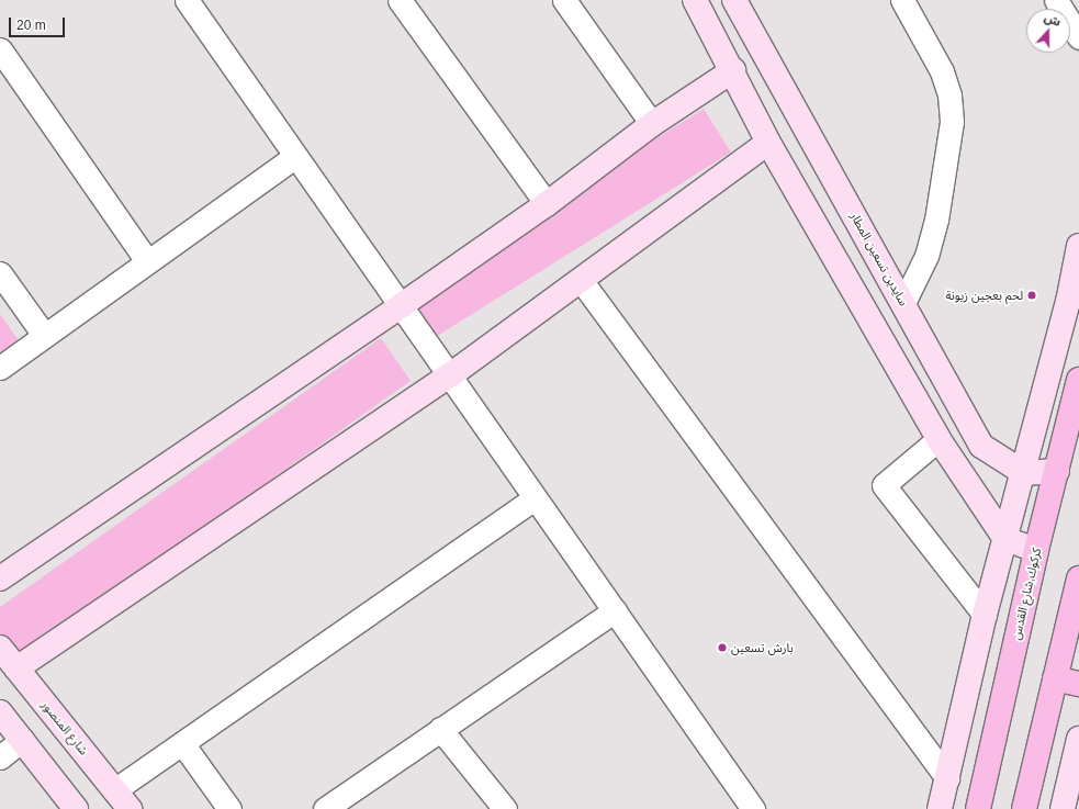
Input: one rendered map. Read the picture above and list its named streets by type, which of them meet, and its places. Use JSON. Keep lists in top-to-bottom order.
{
  "streets": {
    "main road": ["كركوك,شارع القدس"],
    "street": ["سايدين تسعين المطار", "شارع المنصور"]
  },
  "places": ["لحم بعجين زيونة", "بارش تسعين"],
  "scale_bar": "20 m",
  "north": "top"
}
